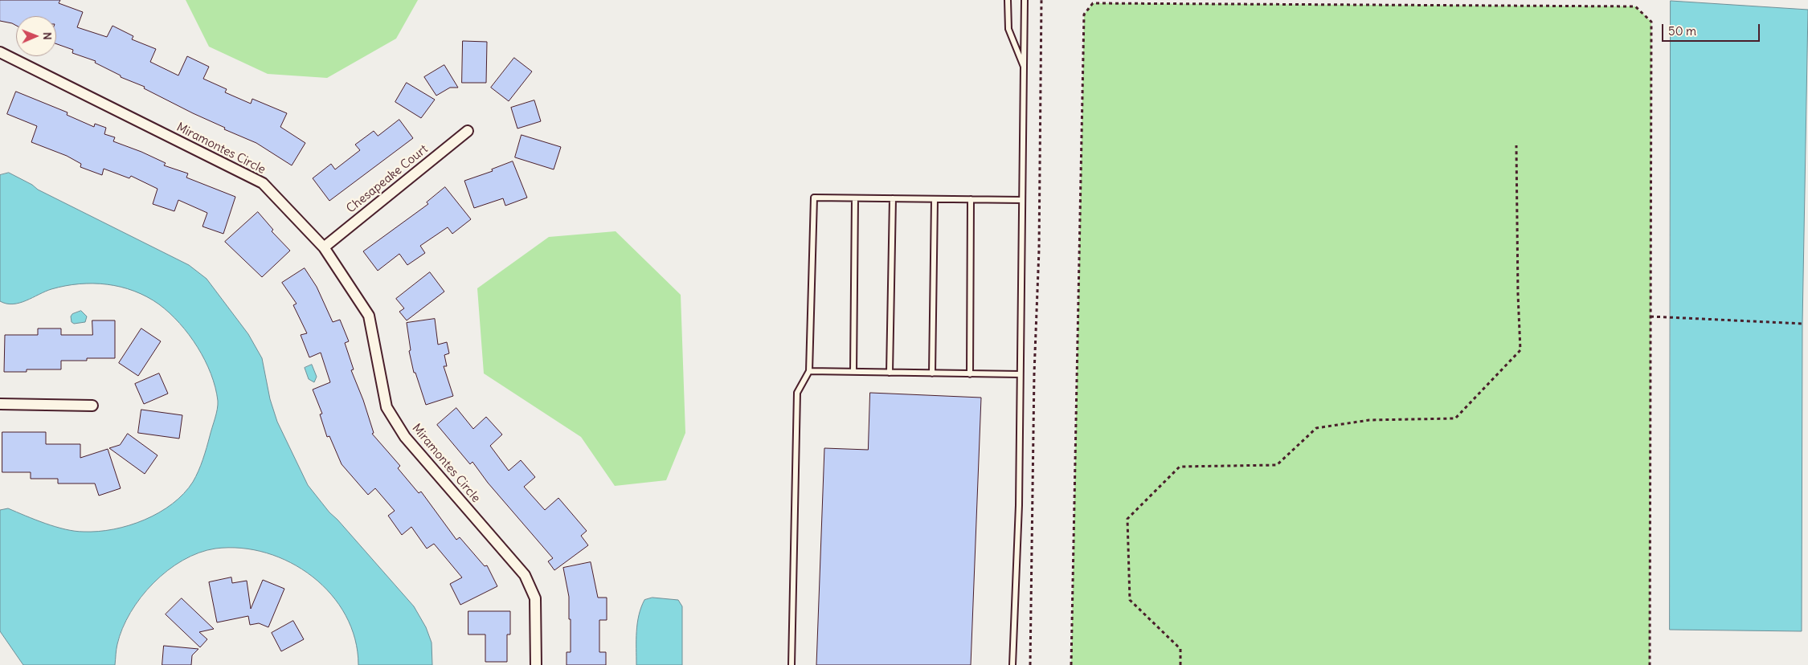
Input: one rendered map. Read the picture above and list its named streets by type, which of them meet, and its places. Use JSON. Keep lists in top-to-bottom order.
{
  "streets": {
    "street": ["Miramontes Circle", "Chesapeake Court"]
  },
  "crossings": [
    ["Miramontes Circle", "Chesapeake Court"]
  ],
  "scale_bar": "50 m",
  "north": "right"
}
